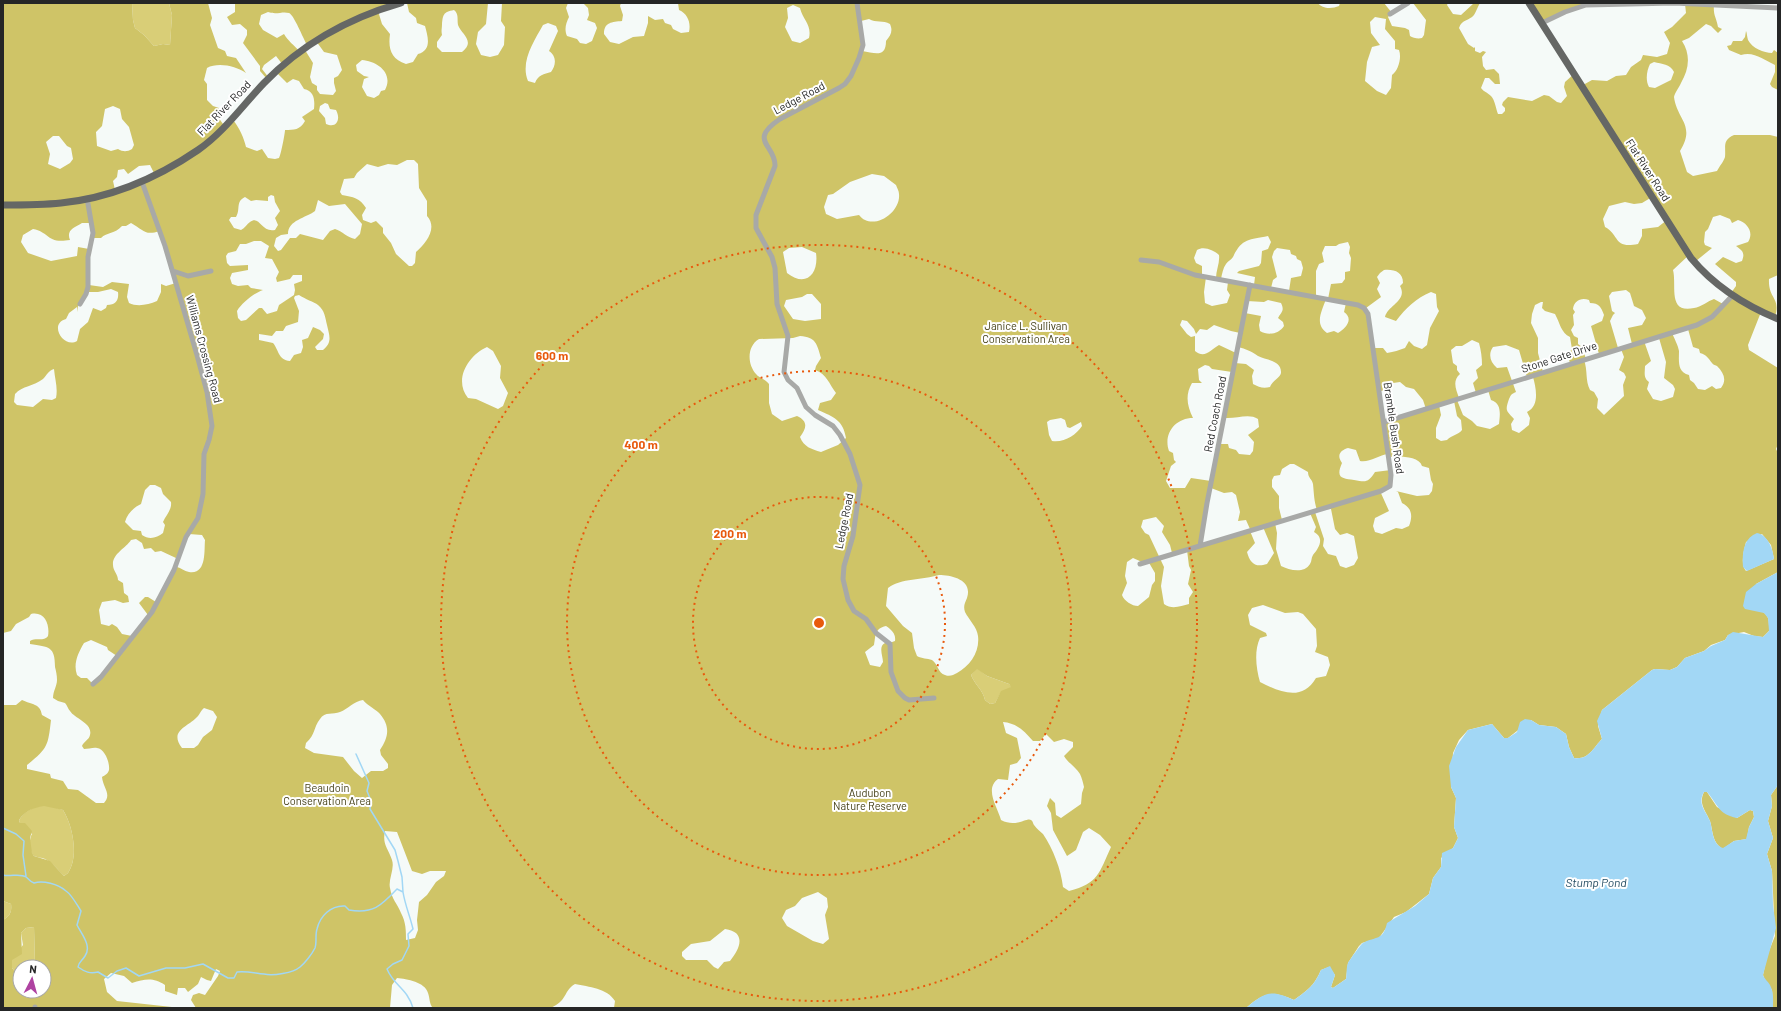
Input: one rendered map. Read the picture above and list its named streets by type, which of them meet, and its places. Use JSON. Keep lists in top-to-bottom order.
{
  "streets": {
    "main road": ["Flat River Road"],
    "street": [
      "Ledge Road",
      "Williams Crossing Road",
      "Stone Gate Drive",
      "Red Coach Road",
      "Bramble Bush Road"
    ]
  },
  "crossings": [
    ["Flat River Road", "Williams Crossing Road"],
    ["Flat River Road", "Stone Gate Drive"],
    ["Stone Gate Drive", "Bramble Bush Road"],
    ["Red Coach Road", "Bramble Bush Road"]
  ],
  "water": ["Stump Pond"],
  "parks": ["Janice L. Sullivan Conservation Area", "Beaudoin Conservation Area", "Audubon Nature Reserve"],
  "north": "top",
  "rings": ["600 m", "400 m", "200 m"]
}
